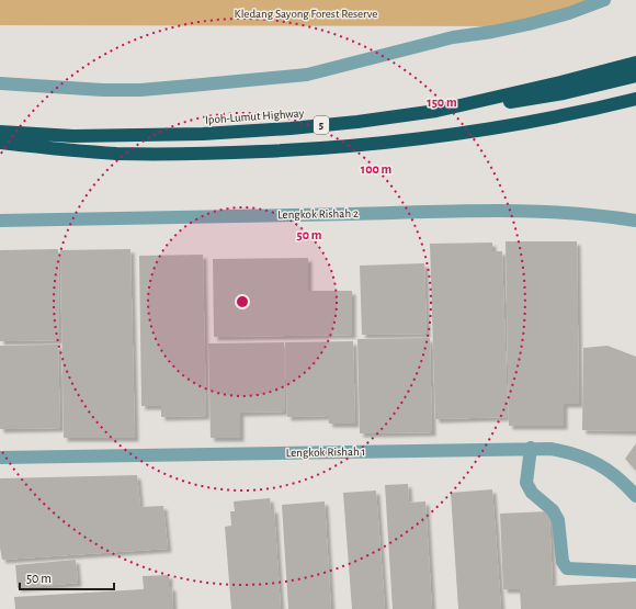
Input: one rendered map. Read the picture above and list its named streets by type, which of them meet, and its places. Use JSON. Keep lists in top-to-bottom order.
{
  "streets": {
    "highway": ["Ipoh-Lumut Highway", "5"],
    "street": ["Lengkok Rishah 2", "Lengkok Rishah 1"]
  },
  "parks": ["Kledang Sayong Forest Reserve"],
  "scale_bar": "50 m",
  "rings": ["150 m", "100 m", "50 m"]
}
